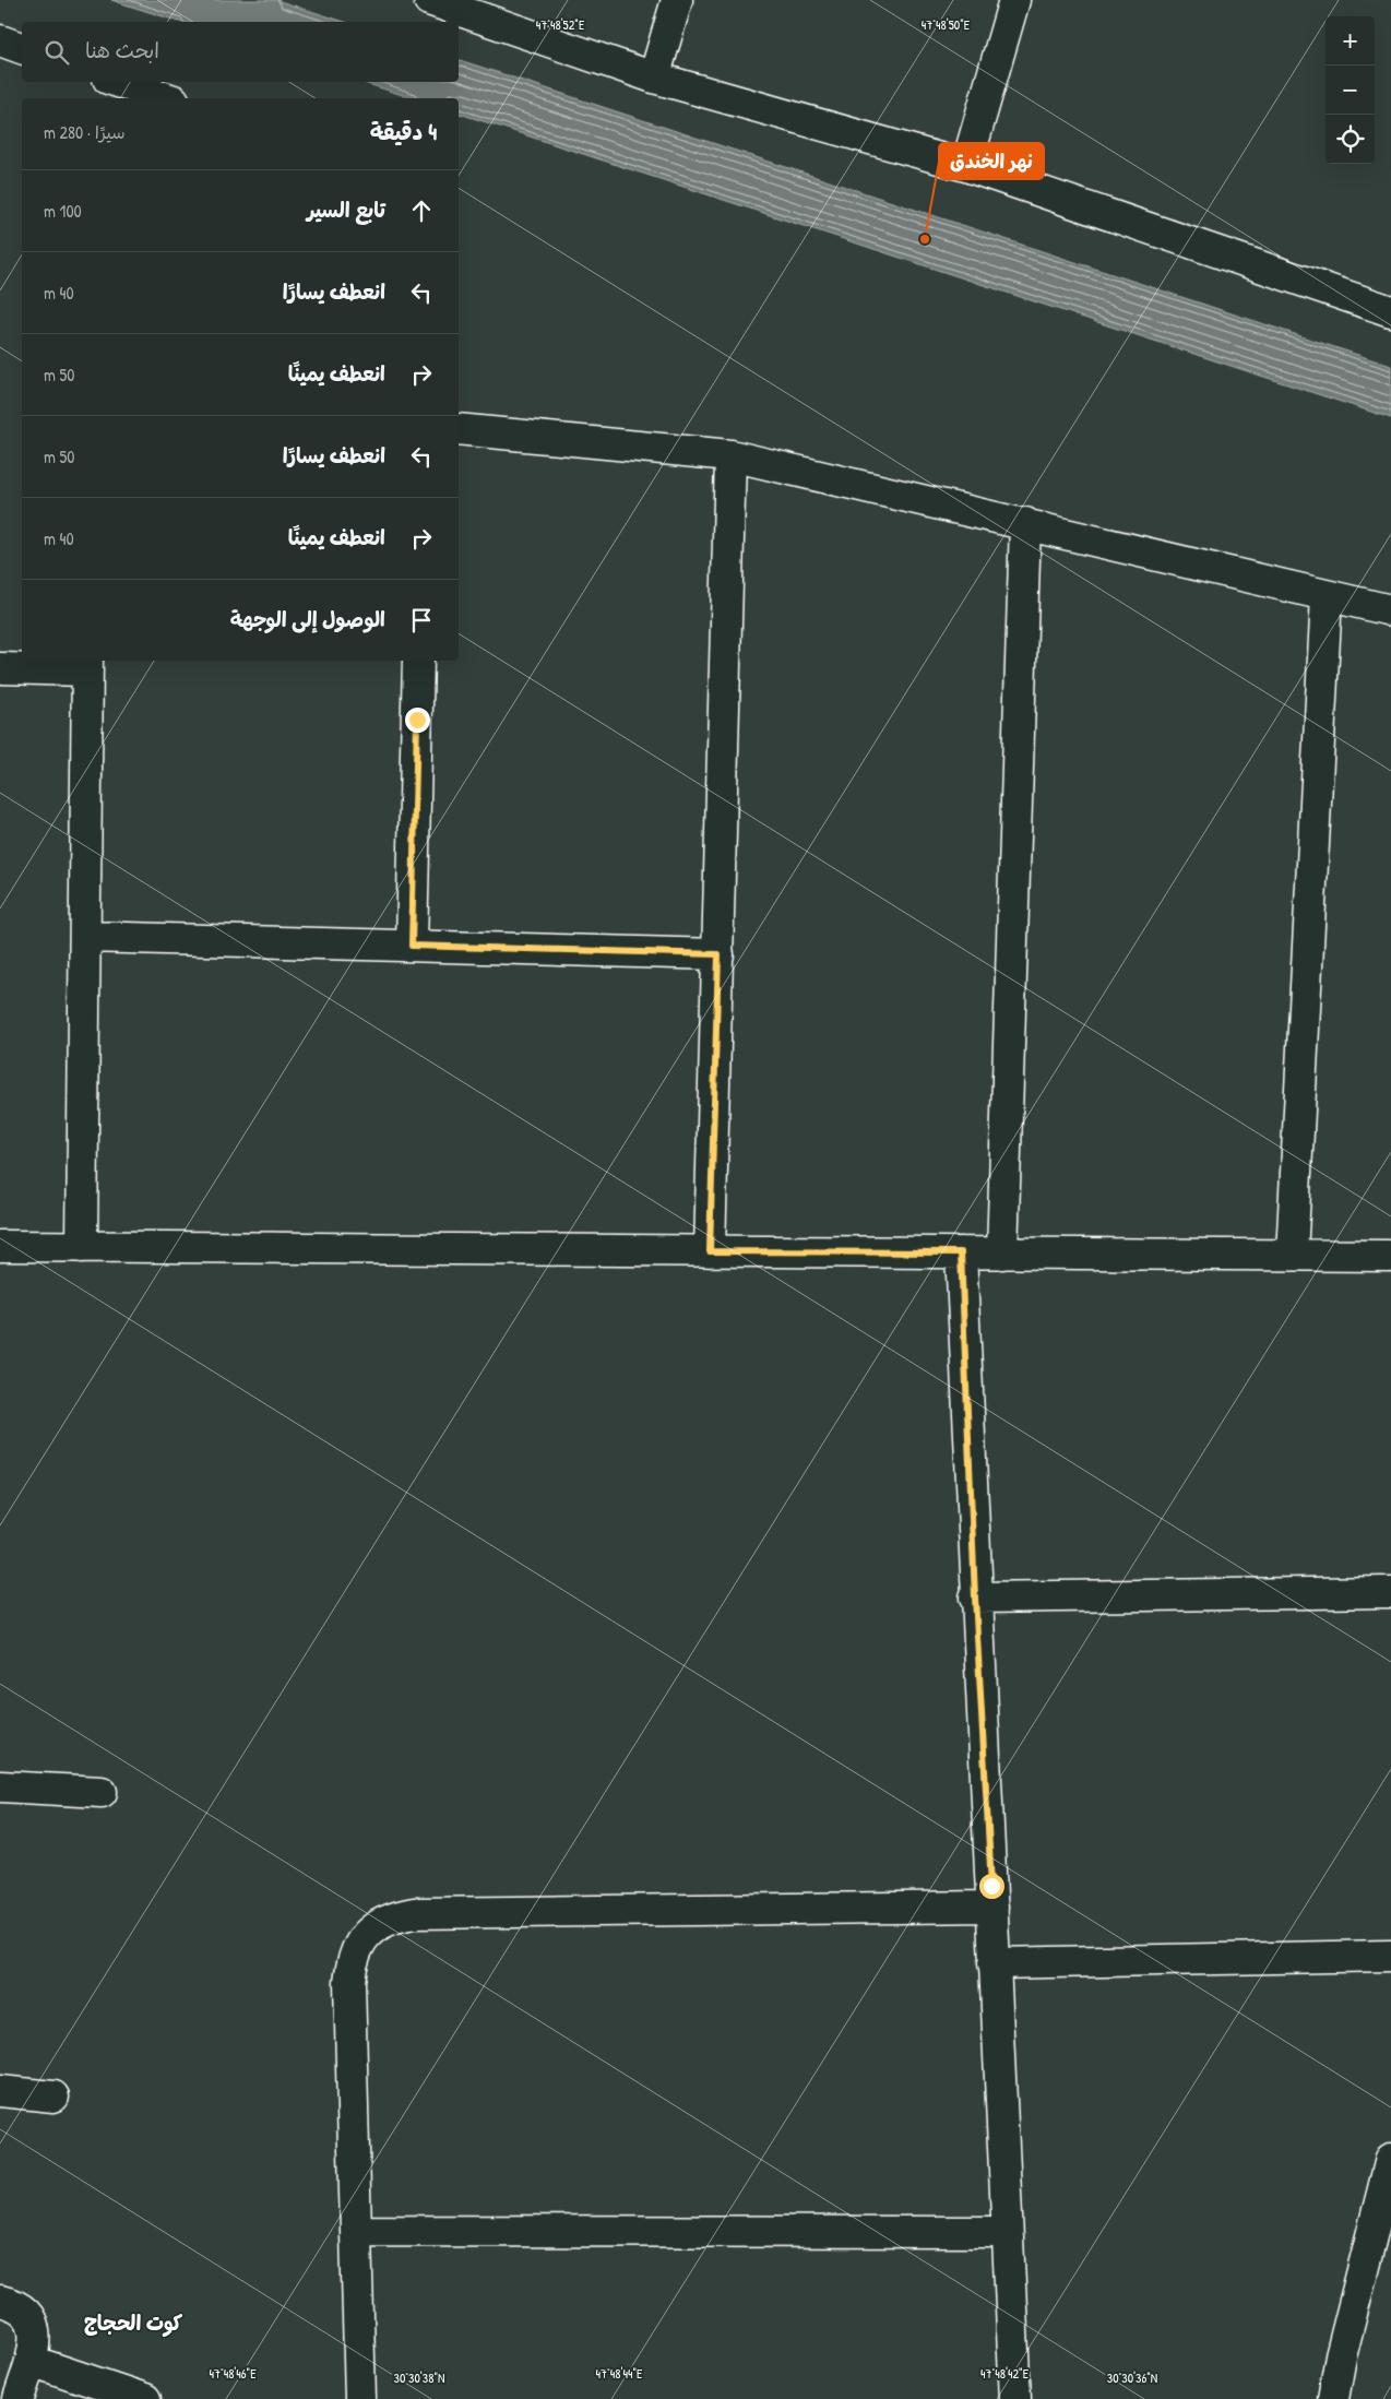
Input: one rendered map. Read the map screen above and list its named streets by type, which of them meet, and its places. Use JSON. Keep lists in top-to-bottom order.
{
  "districts": ["كوت الحجاج"],
  "places": ["نهر الخندق"],
  "page": {
    "map_buttons": ["+", "−"],
    "search": "ابحث هنا",
    "heading": ["4 دقيقة", "سيرًا · 280 m"],
    "list": [
      ["تابع السير", "100 m"],
      ["انعطف يسارًا", "40 m"],
      ["انعطف يمينًا", "50 m"],
      ["انعطف يسارًا", "50 m"],
      ["انعطف يمينًا", "40 m"],
      "الوصول إلى الوجهة"
    ]
  },
  "coordinates": [
    "47°48'52\"E",
    "47°48'50\"E",
    "47°48'46\"E",
    "47°48'44\"E",
    "47°48'42\"E",
    "30°30'38\"N",
    "30°30'36\"N"
  ]
}
